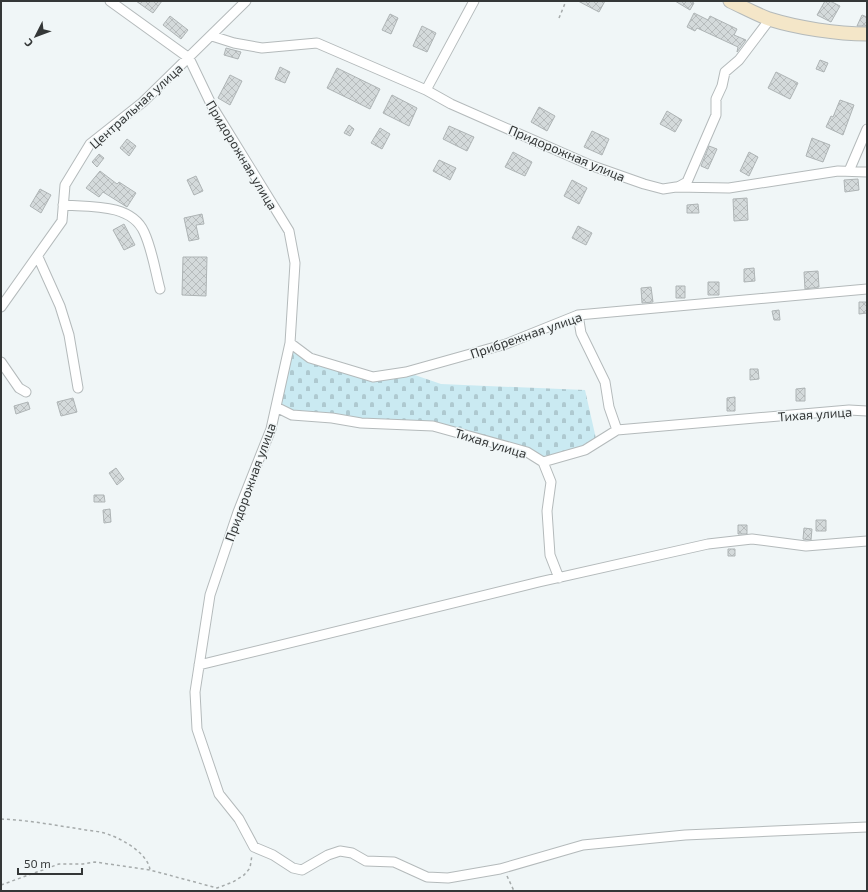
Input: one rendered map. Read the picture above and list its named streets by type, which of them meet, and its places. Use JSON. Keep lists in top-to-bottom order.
{
  "streets": {
    "street": [
      "Центральная улица",
      "Придорожная улица",
      "Прибрежная улица",
      "Тихая улица"
    ]
  },
  "crossings": [
    ["Центральная улица", "Придорожная улица"],
    ["Придорожная улица", "Прибрежная улица"],
    ["Придорожная улица", "Тихая улица"]
  ],
  "scale_bar": "50 m",
  "north": "bottom left"
}
